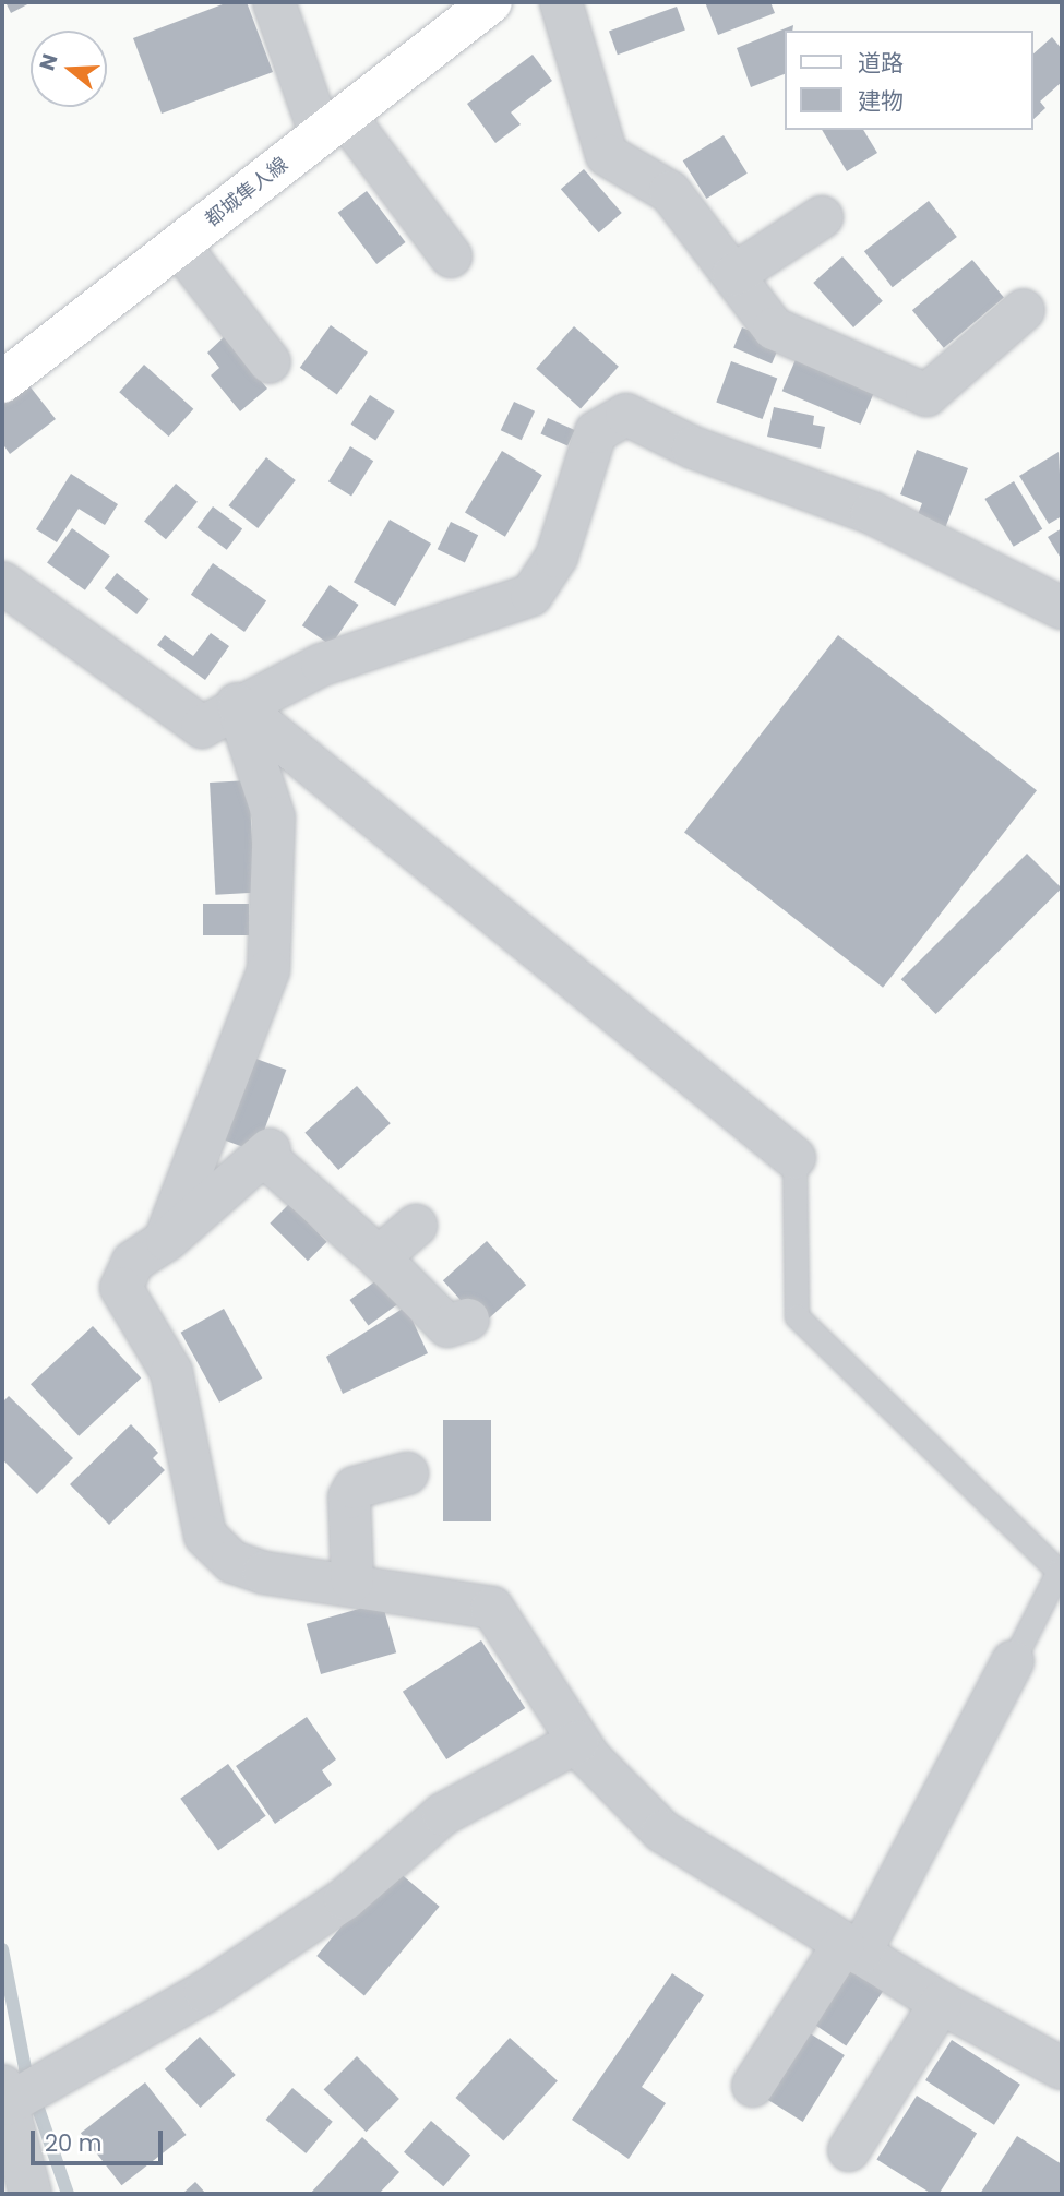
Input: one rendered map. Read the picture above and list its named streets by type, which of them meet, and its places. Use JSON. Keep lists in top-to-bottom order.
{
  "streets": {
    "main road": ["都城隼人線"]
  },
  "legend": ["道路", "建物"],
  "scale_bar": "20 m",
  "north": "left"
}
